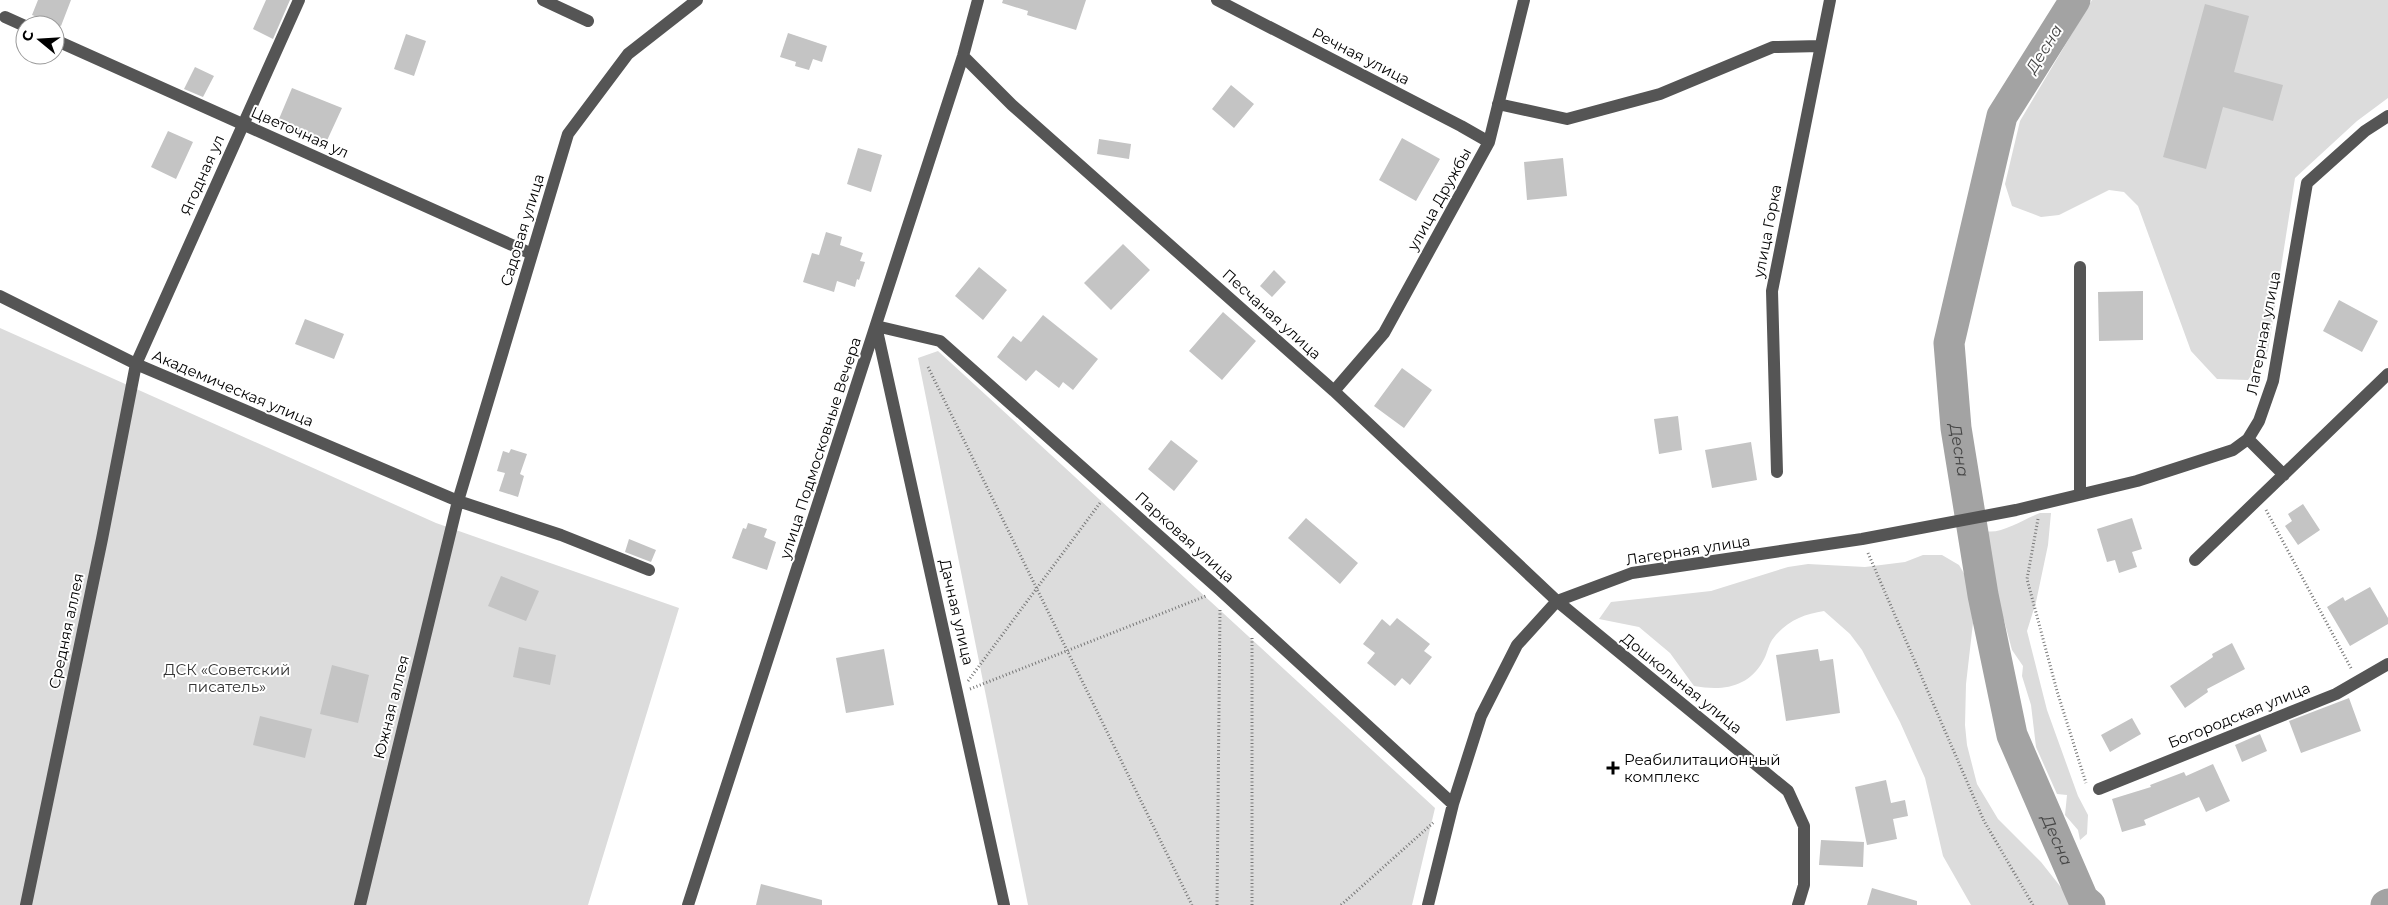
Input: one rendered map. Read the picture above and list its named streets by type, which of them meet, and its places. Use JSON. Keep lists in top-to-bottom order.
{
  "streets": {
    "street": [
      "Речная улица",
      "Цветочная ул",
      "Ягодная ул",
      "улица Дружбы",
      "Садовая улица",
      "улица Горка",
      "Песчаная улица",
      "Лагерная улица",
      "Академическая улица",
      "улица Подмосковные Вечера",
      "Парковая улица",
      "Дачная улица",
      "Средняя аллея",
      "Дошкольная улица",
      "Южная аллея",
      "Богородская улица"
    ]
  },
  "crossings": [
    ["Речная улица", "улица Дружбы"],
    ["Цветочная ул", "Ягодная ул"],
    ["Цветочная ул", "Садовая улица"],
    ["Ягодная ул", "Академическая улица"],
    ["Ягодная ул", "Средняя аллея"],
    ["улица Дружбы", "Песчаная улица"],
    ["Садовая улица", "Академическая улица"],
    ["Садовая улица", "Южная аллея"],
    ["Песчаная улица", "Лагерная улица"],
    ["Песчаная улица", "улица Подмосковные Вечера"],
    ["Песчаная улица", "Дошкольная улица"],
    ["Лагерная улица", "Парковая улица"],
    ["Лагерная улица", "Дошкольная улица"],
    ["Академическая улица", "Средняя аллея"],
    ["улица Подмосковные Вечера", "Парковая улица"],
    ["улица Подмосковные Вечера", "Дачная улица"],
    ["Парковая улица", "Дачная улица"]
  ],
  "water": ["Десна"],
  "parks": ["ДСК «Советский писатель»"],
  "places": {
    "health": ["Реабилитационный комплекс"]
  },
  "north": "left"
}
